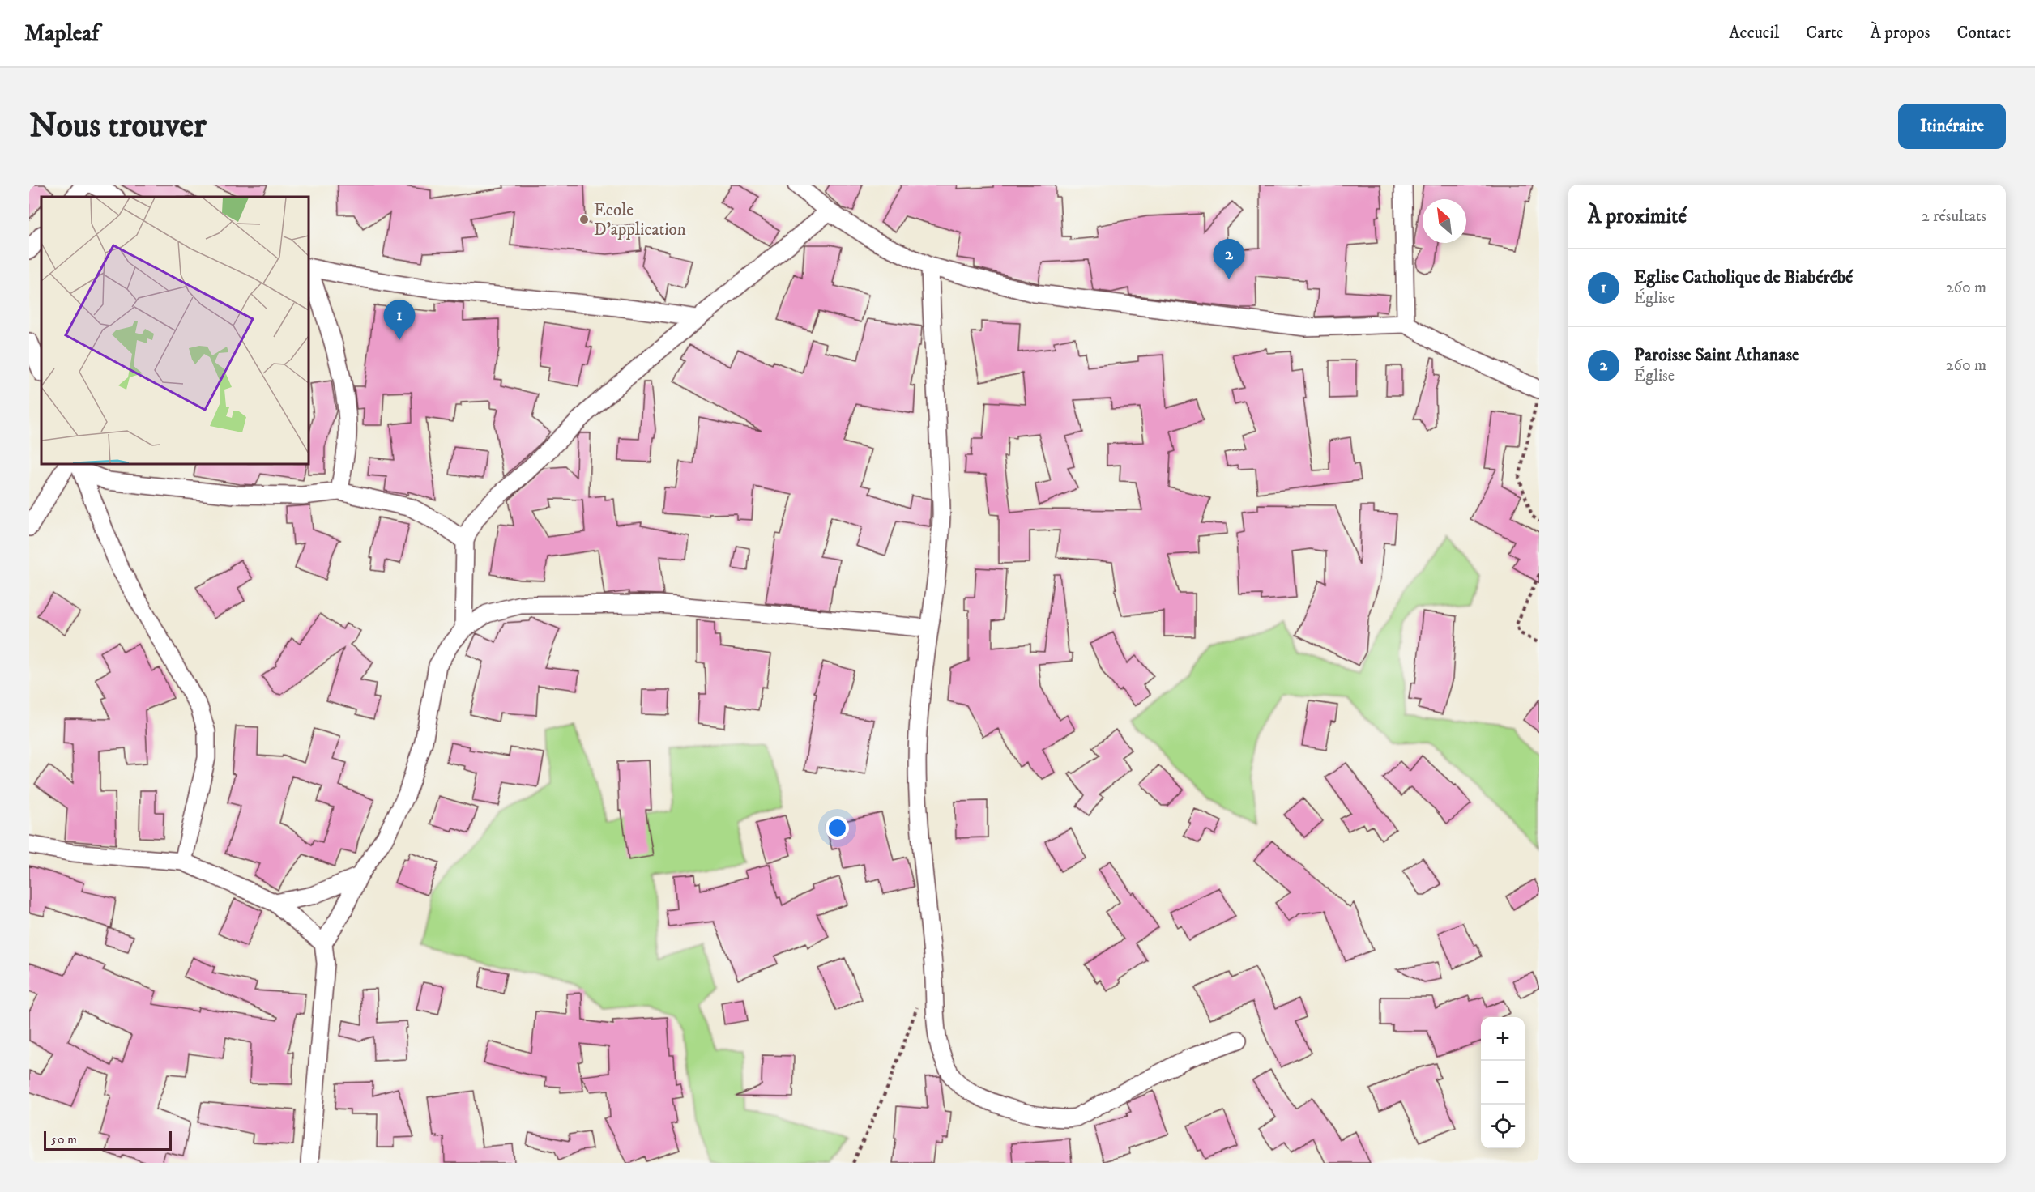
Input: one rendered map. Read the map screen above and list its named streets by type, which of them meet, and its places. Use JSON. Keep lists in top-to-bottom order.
{
  "places": ["Ecole D'application"],
  "scale_bar": "50 m",
  "north": "top left",
  "page": {
    "header": "Mapleaf",
    "nav": [
      "Accueil",
      "Carte",
      "À propos",
      "Contact"
    ],
    "buttons": "Itinéraire",
    "title": "Nous trouver",
    "heading": ["À proximité", "2 résultats"],
    "pins": ["2", "1"],
    "list": [
      {
        "mark": "1",
        "name": "Eglise Catholique de Biabérébé",
        "note": "Église",
        "value": "260 m"
      },
      {
        "mark": "2",
        "name": "Paroisse Saint Athanase",
        "note": "Église",
        "value": "260 m"
      }
    ],
    "map_buttons": ["+", "−"],
    "scale": "50 m"
  }
}
